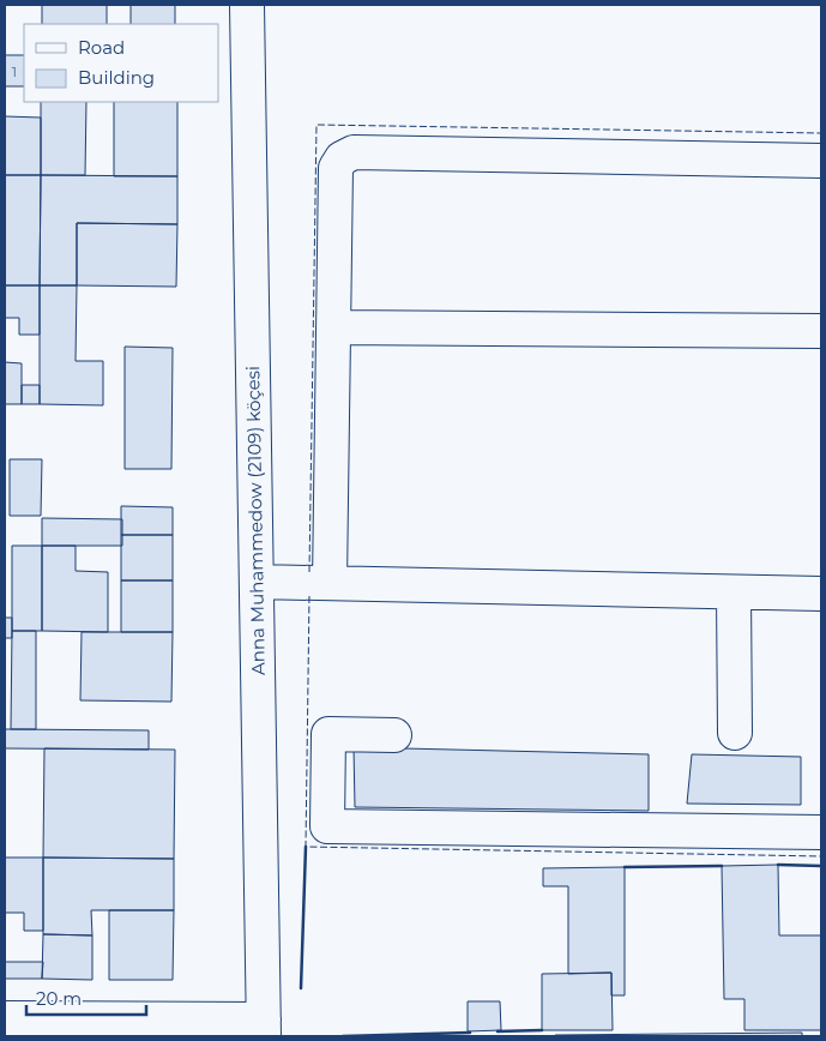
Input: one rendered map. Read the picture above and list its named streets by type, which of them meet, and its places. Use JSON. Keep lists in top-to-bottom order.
{
  "streets": {
    "street": ["Anna Muhammedow (2109) köçesi"]
  },
  "house_numbers": ["1"],
  "legend": ["Road", "Building"],
  "scale_bar": "20 m"
}
